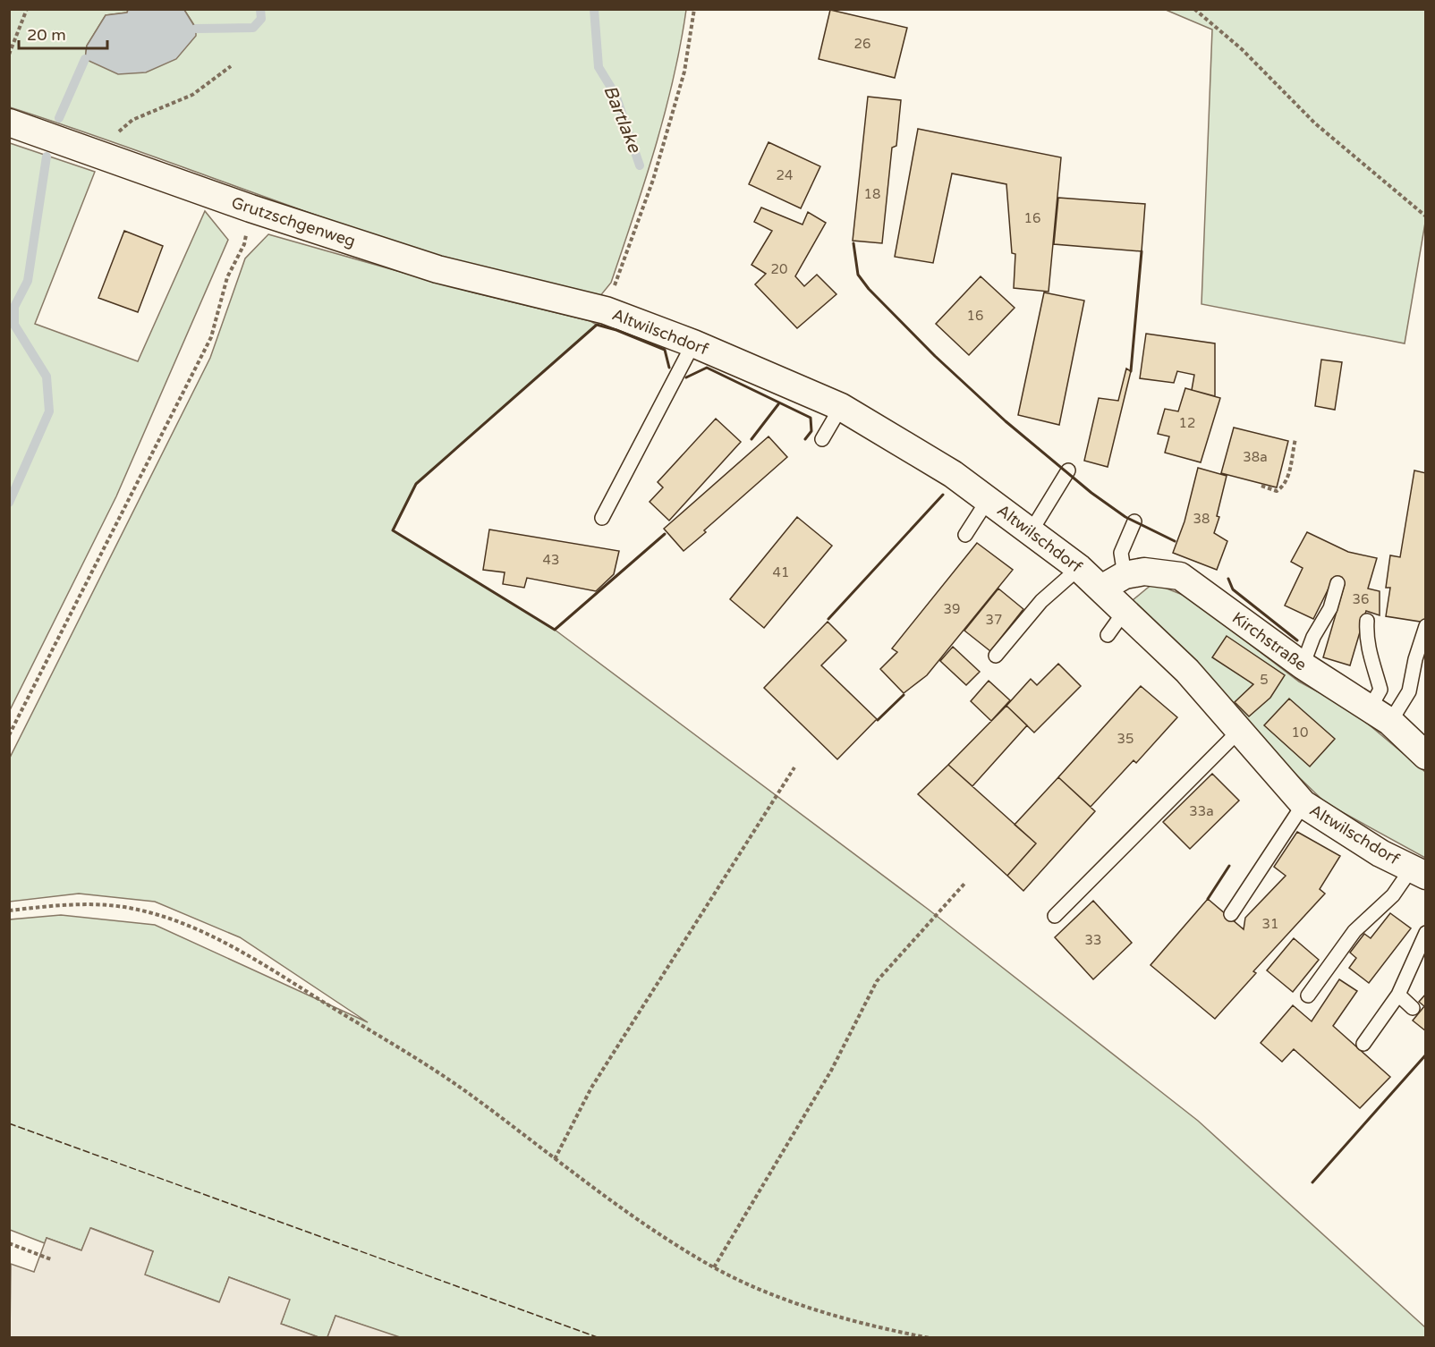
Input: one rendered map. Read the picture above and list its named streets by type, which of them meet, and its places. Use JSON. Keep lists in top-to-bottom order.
{
  "streets": {
    "street": ["Grutzschgenweg", "Altwilschdorf", "Kirchstraße"]
  },
  "crossings": [
    ["Grutzschgenweg", "Altwilschdorf"],
    ["Altwilschdorf", "Kirchstraße"]
  ],
  "water": ["Bartlake"],
  "house_numbers": [
    "26",
    "24",
    "18",
    "16",
    "20",
    "16",
    "12",
    "38a",
    "38",
    "43",
    "41",
    "36",
    "39",
    "37",
    "5",
    "10",
    "35",
    "33a",
    "31",
    "33"
  ],
  "scale_bar": "20 m"
}
